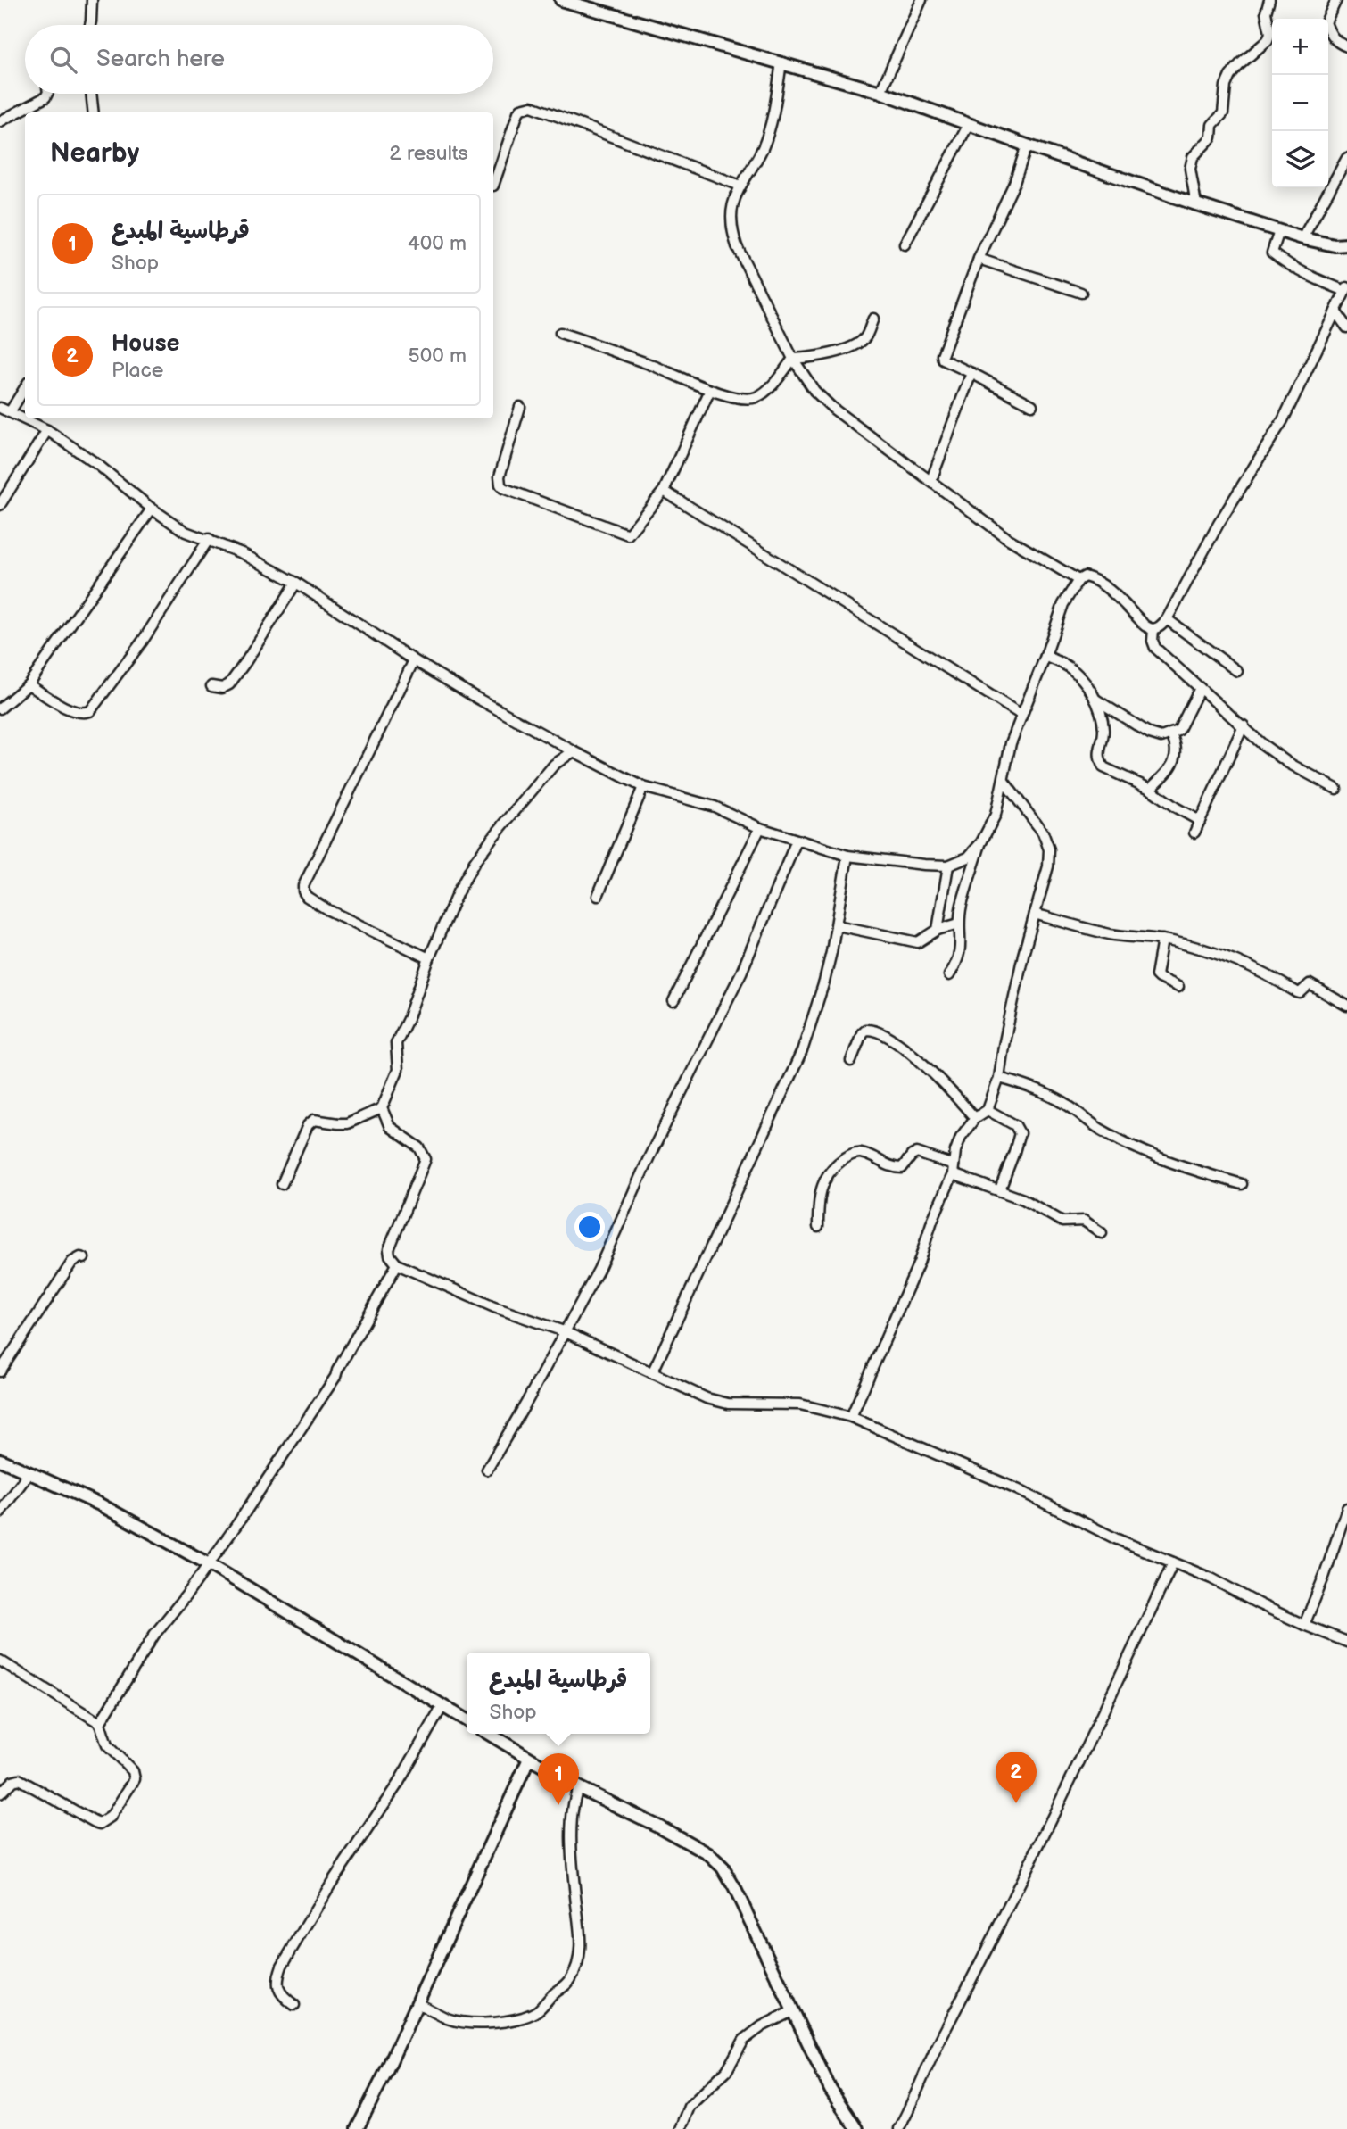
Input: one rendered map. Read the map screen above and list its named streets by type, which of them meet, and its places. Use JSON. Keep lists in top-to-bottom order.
{
  "page": {
    "map_buttons": ["+", "−"],
    "search": "Search here",
    "heading": ["Nearby", "2 results"],
    "list": [
      {
        "mark": "1",
        "name": "قرطاسية المبدع",
        "note": "Shop",
        "value": "400 m"
      },
      {
        "mark": "2",
        "name": "House",
        "note": "Place",
        "value": "500 m"
      }
    ],
    "popup": ["قرطاسية المبدع", "Shop"],
    "pins": ["2", "1"]
  }
}
